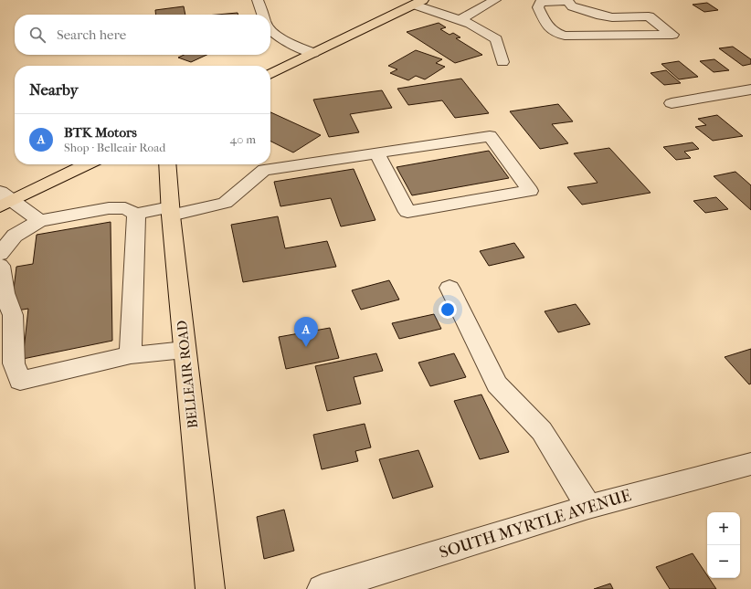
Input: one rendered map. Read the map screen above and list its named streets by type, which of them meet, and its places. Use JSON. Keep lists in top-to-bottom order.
{
  "streets": {
    "main road": ["BELLEAIR ROAD"],
    "street": ["SOUTH MYRTLE AVENUE"]
  },
  "page": {
    "search": "Search here",
    "heading": "Nearby",
    "list": [
      {
        "mark": "A",
        "name": "BTK Motors",
        "note": "Shop · Belleair Road",
        "value": "40 m"
      }
    ],
    "pins": "A",
    "map_buttons": ["+", "−"]
  }
}
